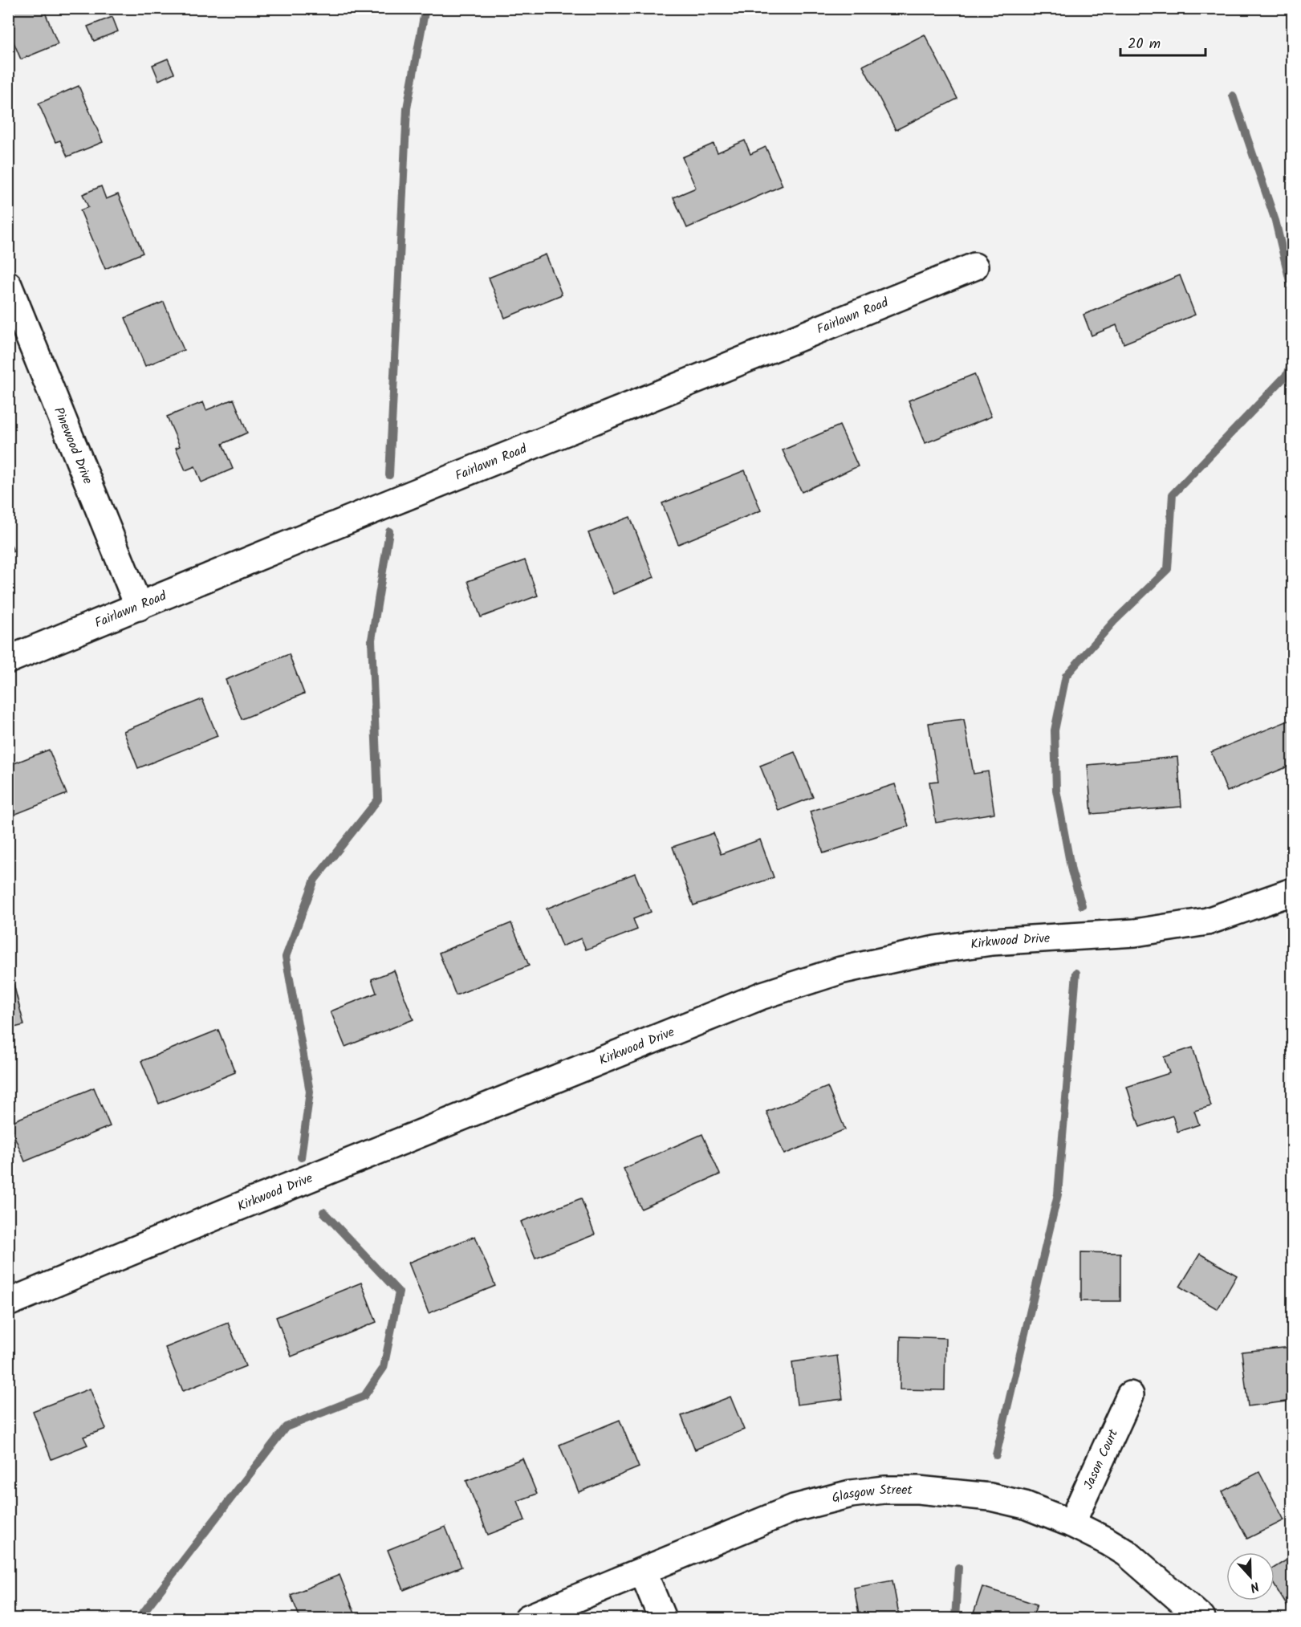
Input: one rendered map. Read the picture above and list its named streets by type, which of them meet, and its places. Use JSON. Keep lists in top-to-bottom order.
{
  "streets": {
    "street": [
      "Fairlawn Road",
      "Pinewood Drive",
      "Kirkwood Drive",
      "Jason Court",
      "Glasgow Street"
    ]
  },
  "crossings": [
    ["Fairlawn Road", "Pinewood Drive"],
    ["Jason Court", "Glasgow Street"]
  ],
  "scale_bar": "20 m",
  "north": "bottom"
}
